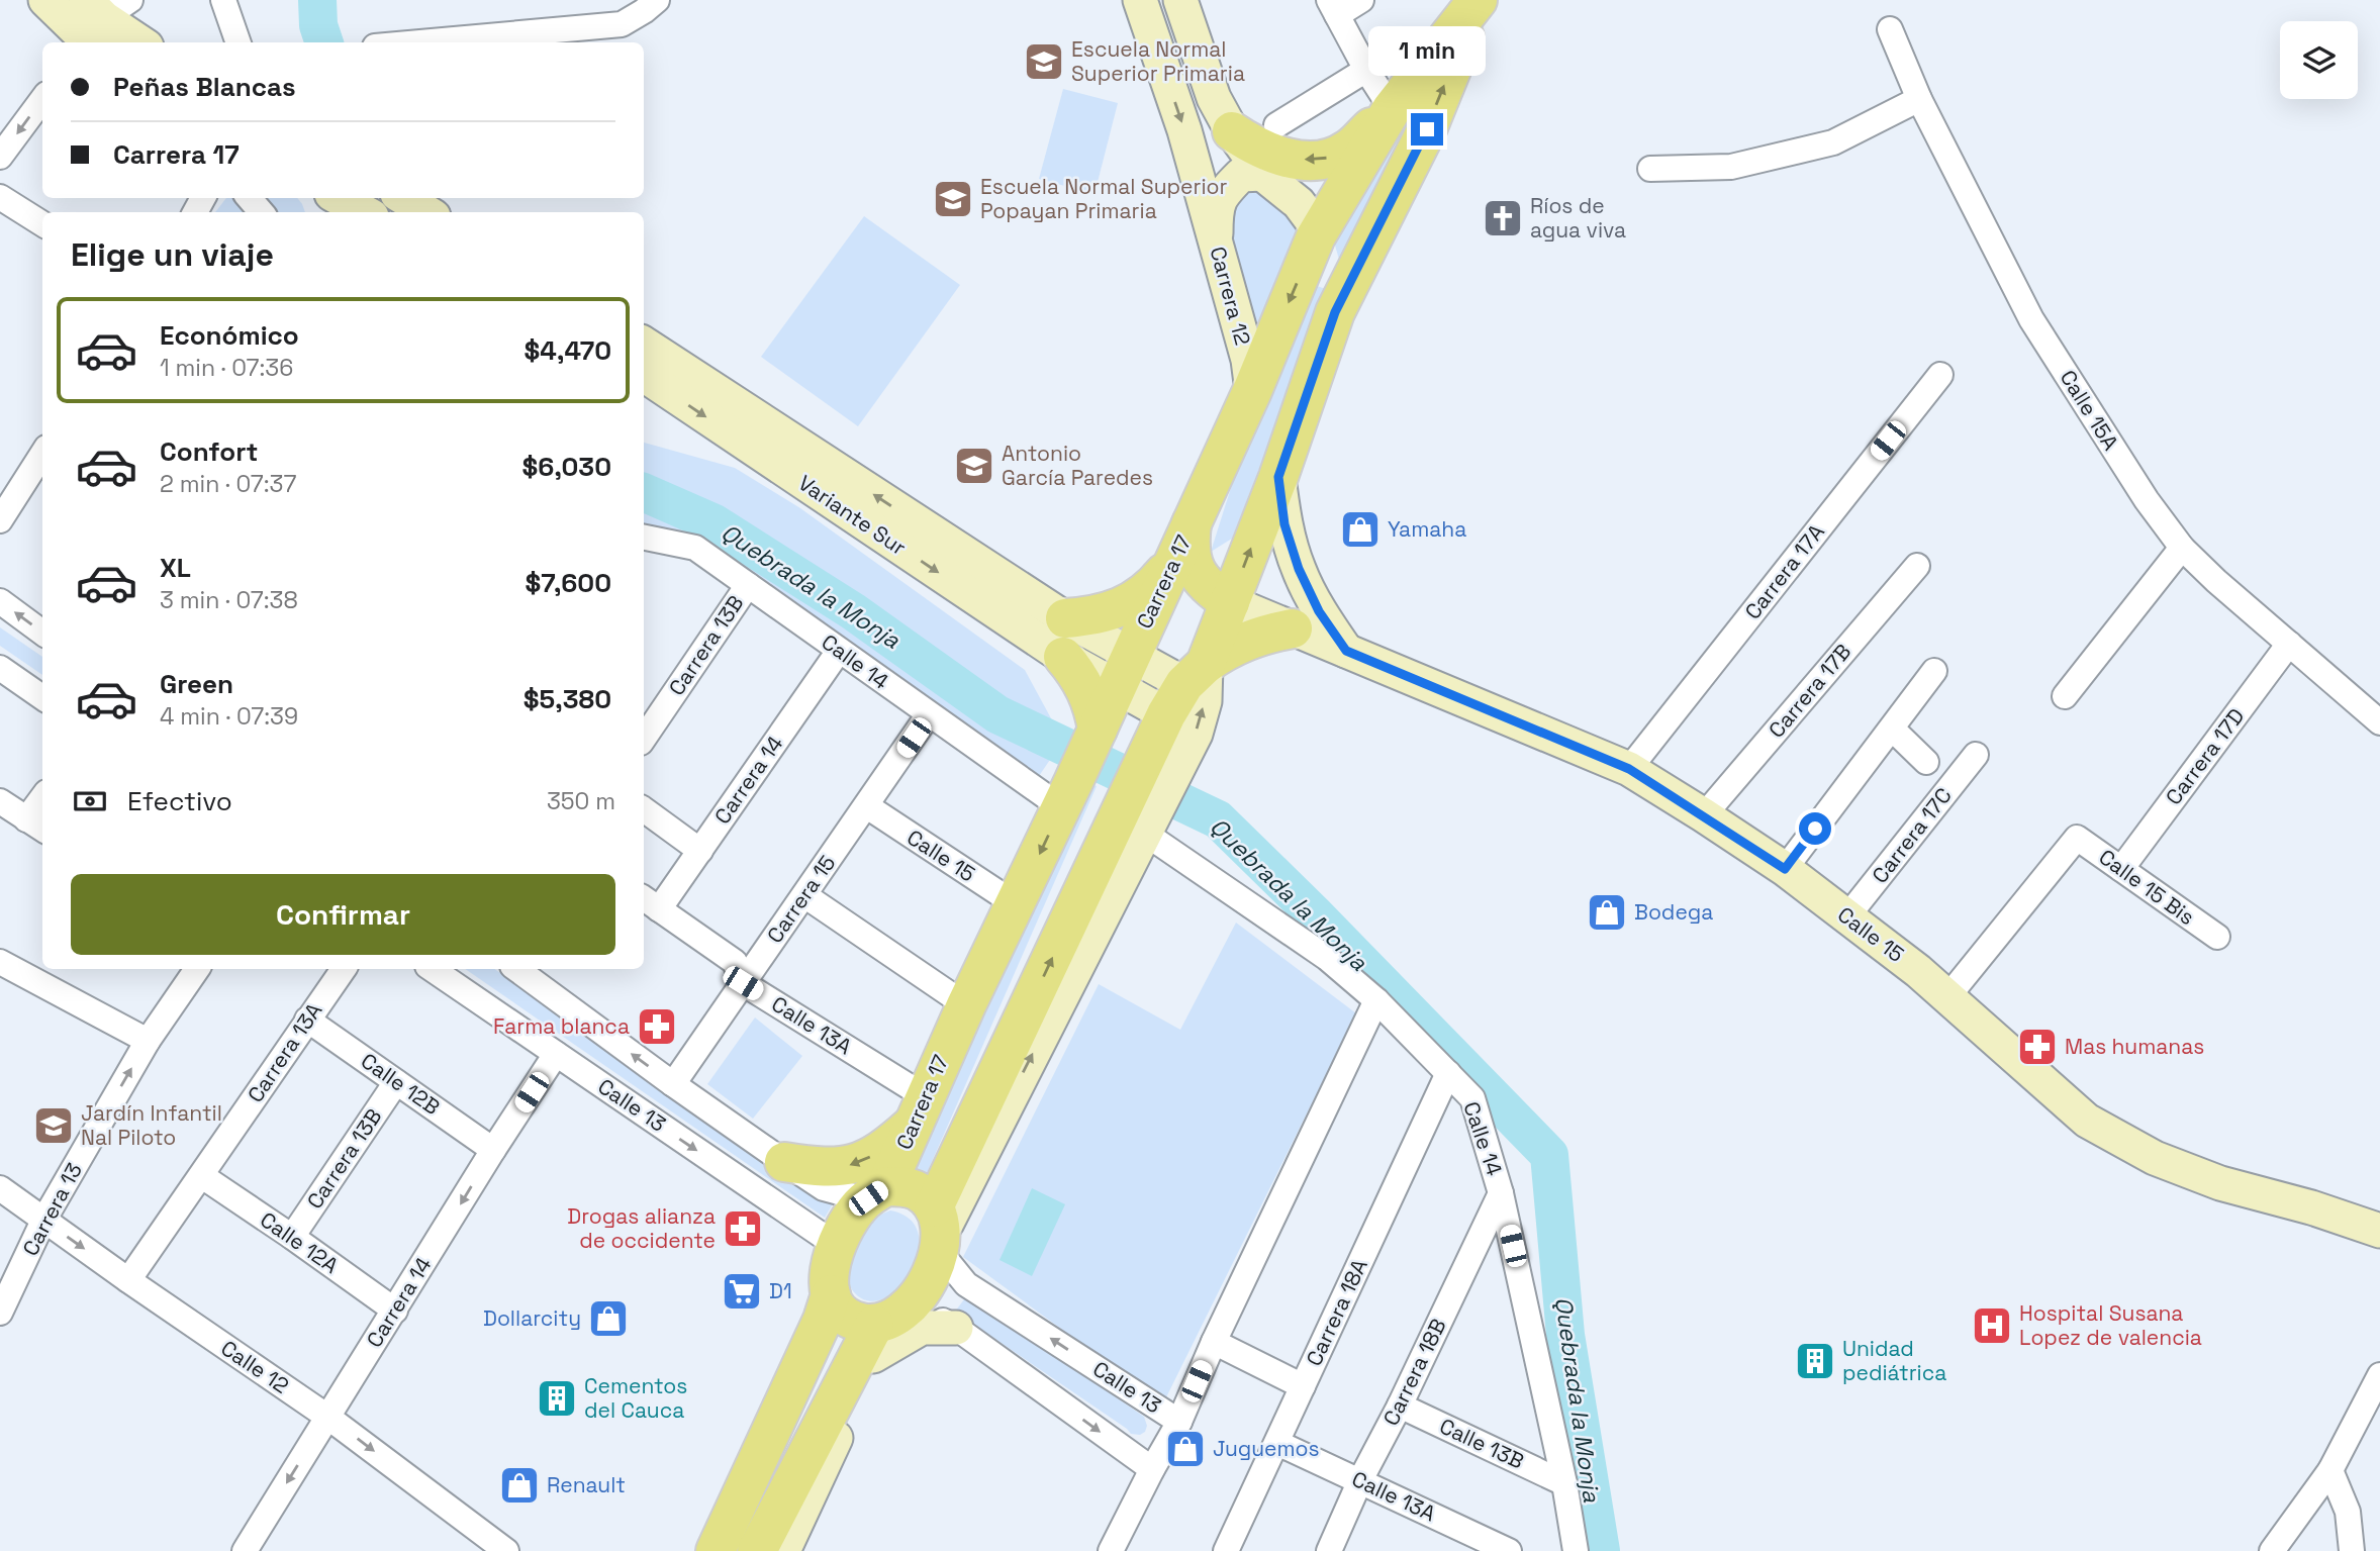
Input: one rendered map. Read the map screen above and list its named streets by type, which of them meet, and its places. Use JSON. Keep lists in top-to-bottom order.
{
  "streets": {
    "main road": ["Carrera 17"],
    "street": [
      "Carrera 12",
      "Calle 15A",
      "Variante Sur",
      "Carrera 17A",
      "Carrera 13B",
      "Calle 14",
      "Carrera 17B",
      "Carrera 17D",
      "Carrera 14",
      "Carrera 17C",
      "Calle 15",
      "Calle 15 Bis",
      "Carrera 15",
      "Calle 13A",
      "Carrera 13A",
      "Calle 12B",
      "Calle 13",
      "Carrera 13",
      "Calle 12A",
      "Carrera 18A",
      "Calle 12",
      "Carrera 18B",
      "Calle 13B"
    ]
  },
  "crossings": [
    ["Carrera 12", "Carrera 17"],
    ["Calle 15A", "Carrera 17D"],
    ["Variante Sur", "Carrera 17"],
    ["Carrera 17A", "Calle 15"],
    ["Carrera 17", "Calle 14"],
    ["Carrera 17", "Calle 15"],
    ["Carrera 17", "Calle 13A"],
    ["Carrera 17", "Calle 13"],
    ["Carrera 13B", "Calle 14"],
    ["Carrera 13B", "Calle 12B"],
    ["Carrera 13B", "Calle 12A"],
    ["Calle 14", "Carrera 14"],
    ["Calle 14", "Carrera 15"],
    ["Calle 14", "Carrera 18A"],
    ["Calle 14", "Carrera 18B"],
    ["Calle 14", "Calle 13B"],
    ["Carrera 17B", "Calle 15"],
    ["Carrera 17D", "Calle 15 Bis"],
    ["Carrera 14", "Calle 13A"],
    ["Carrera 14", "Calle 12B"],
    ["Carrera 14", "Calle 13"],
    ["Carrera 14", "Calle 12A"],
    ["Carrera 14", "Calle 12"],
    ["Carrera 17C", "Calle 15"],
    ["Calle 15", "Calle 15 Bis"],
    ["Calle 15", "Carrera 15"],
    ["Carrera 15", "Calle 13A"],
    ["Carrera 15", "Calle 13"],
    ["Calle 13A", "Carrera 18A"],
    ["Calle 13A", "Carrera 18B"],
    ["Carrera 13A", "Calle 12B"],
    ["Carrera 13A", "Calle 12A"],
    ["Carrera 13A", "Calle 12"],
    ["Carrera 13", "Calle 12"],
    ["Carrera 18B", "Calle 13B"]
  ],
  "one_way": ["Carrera 14", "Carrera 13", "Calle 12"],
  "water": ["Quebrada la Monja"],
  "places": {
    "school or university": [
      "Escuela Normal Superior Primaria",
      "Escuela Normal Superior Popayan Primaria",
      "Antonio García Paredes",
      "Jardín Infantil Nal Piloto"
    ],
    "church": ["Ríos de agua viva"],
    "shop": [
      "Yamaha",
      "Bodega",
      "Dollarcity",
      "Juguemos",
      "Renault"
    ],
    "pharmacy": ["Farma blanca", "Mas humanas", "Drogas alianza de occidente"],
    "supermarket": ["D1"],
    "hospital": ["Hospital Susana Lopez de valencia"],
    "building": ["Unidad pediátrica", "Cementos del Cauca"]
  },
  "page": {
    "bubble": "1 min",
    "banner": ["Peñas Blancas", "Carrera 17"],
    "heading": "Elige un viaje",
    "list": [
      {
        "name": "Económico",
        "note": "1 min · 07:36",
        "value": "$4,470"
      },
      {
        "name": "Confort",
        "note": "2 min · 07:37",
        "value": "$6,030"
      },
      {
        "name": "XL",
        "note": "3 min · 07:38",
        "value": "$7,600"
      },
      {
        "name": "Green",
        "note": "4 min · 07:39",
        "value": "$5,380"
      }
    ],
    "pay": ["Efectivo", "350 m"],
    "buttons": "Confirmar"
  }
}
